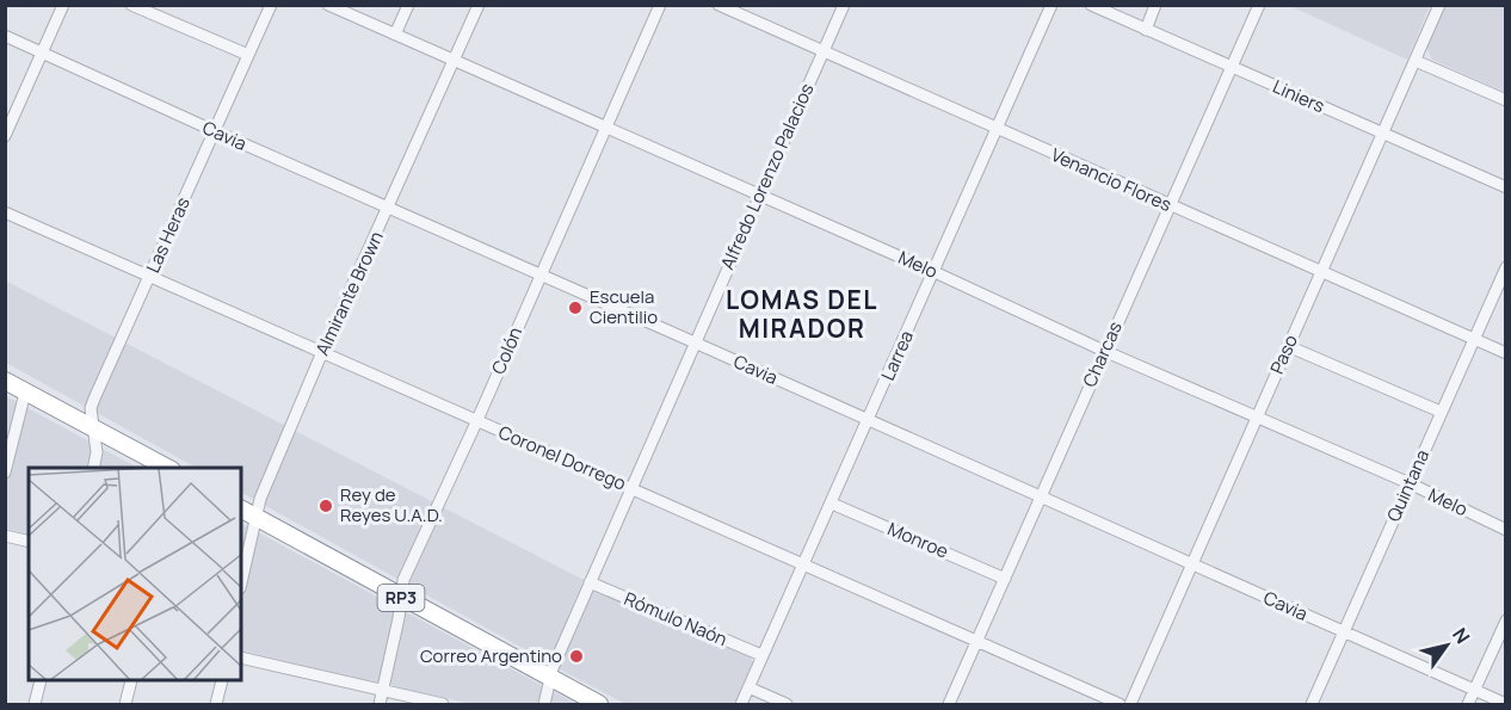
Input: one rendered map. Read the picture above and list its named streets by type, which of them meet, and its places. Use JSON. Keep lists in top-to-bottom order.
{
  "streets": {
    "highway": ["RP3"],
    "street": [
      "Liniers",
      "Cavia",
      "Alfredo Lorenzo Palacios",
      "Venancio Flores",
      "Las Heras",
      "Melo",
      "Almirante Brown",
      "Colón",
      "Charcas",
      "Paso",
      "Larrea",
      "Coronel Dorrego",
      "Quintana",
      "Monroe",
      "Rómulo Naón"
    ]
  },
  "crossings": [
    ["Liniers", "Charcas"],
    ["Liniers", "Paso"],
    ["Cavia", "Alfredo Lorenzo Palacios"],
    ["Cavia", "Las Heras"],
    ["Cavia", "Almirante Brown"],
    ["Cavia", "Colón"],
    ["Cavia", "Charcas"],
    ["Cavia", "Paso"],
    ["Cavia", "Larrea"],
    ["Cavia", "Quintana"],
    ["Alfredo Lorenzo Palacios", "Venancio Flores"],
    ["Alfredo Lorenzo Palacios", "Melo"],
    ["Alfredo Lorenzo Palacios", "Coronel Dorrego"],
    ["Alfredo Lorenzo Palacios", "RP3"],
    ["Alfredo Lorenzo Palacios", "Rómulo Naón"],
    ["Venancio Flores", "Charcas"],
    ["Venancio Flores", "Paso"],
    ["Venancio Flores", "Larrea"],
    ["Venancio Flores", "Quintana"],
    ["Las Heras", "Coronel Dorrego"],
    ["Melo", "Almirante Brown"],
    ["Melo", "Colón"],
    ["Melo", "Charcas"],
    ["Melo", "Paso"],
    ["Melo", "Larrea"],
    ["Melo", "Quintana"],
    ["Almirante Brown", "Coronel Dorrego"],
    ["Almirante Brown", "RP3"],
    ["Colón", "Coronel Dorrego"],
    ["Colón", "RP3"],
    ["Charcas", "Coronel Dorrego"],
    ["Charcas", "Monroe"],
    ["Larrea", "Coronel Dorrego"],
    ["Larrea", "Monroe"],
    ["Larrea", "Rómulo Naón"]
  ],
  "districts": ["LOMAS DEL MIRADOR"],
  "places": ["Escuela Cientilio", "Rey de Reyes U.A.D.", "Correo Argentino"],
  "north": "top right"
}
